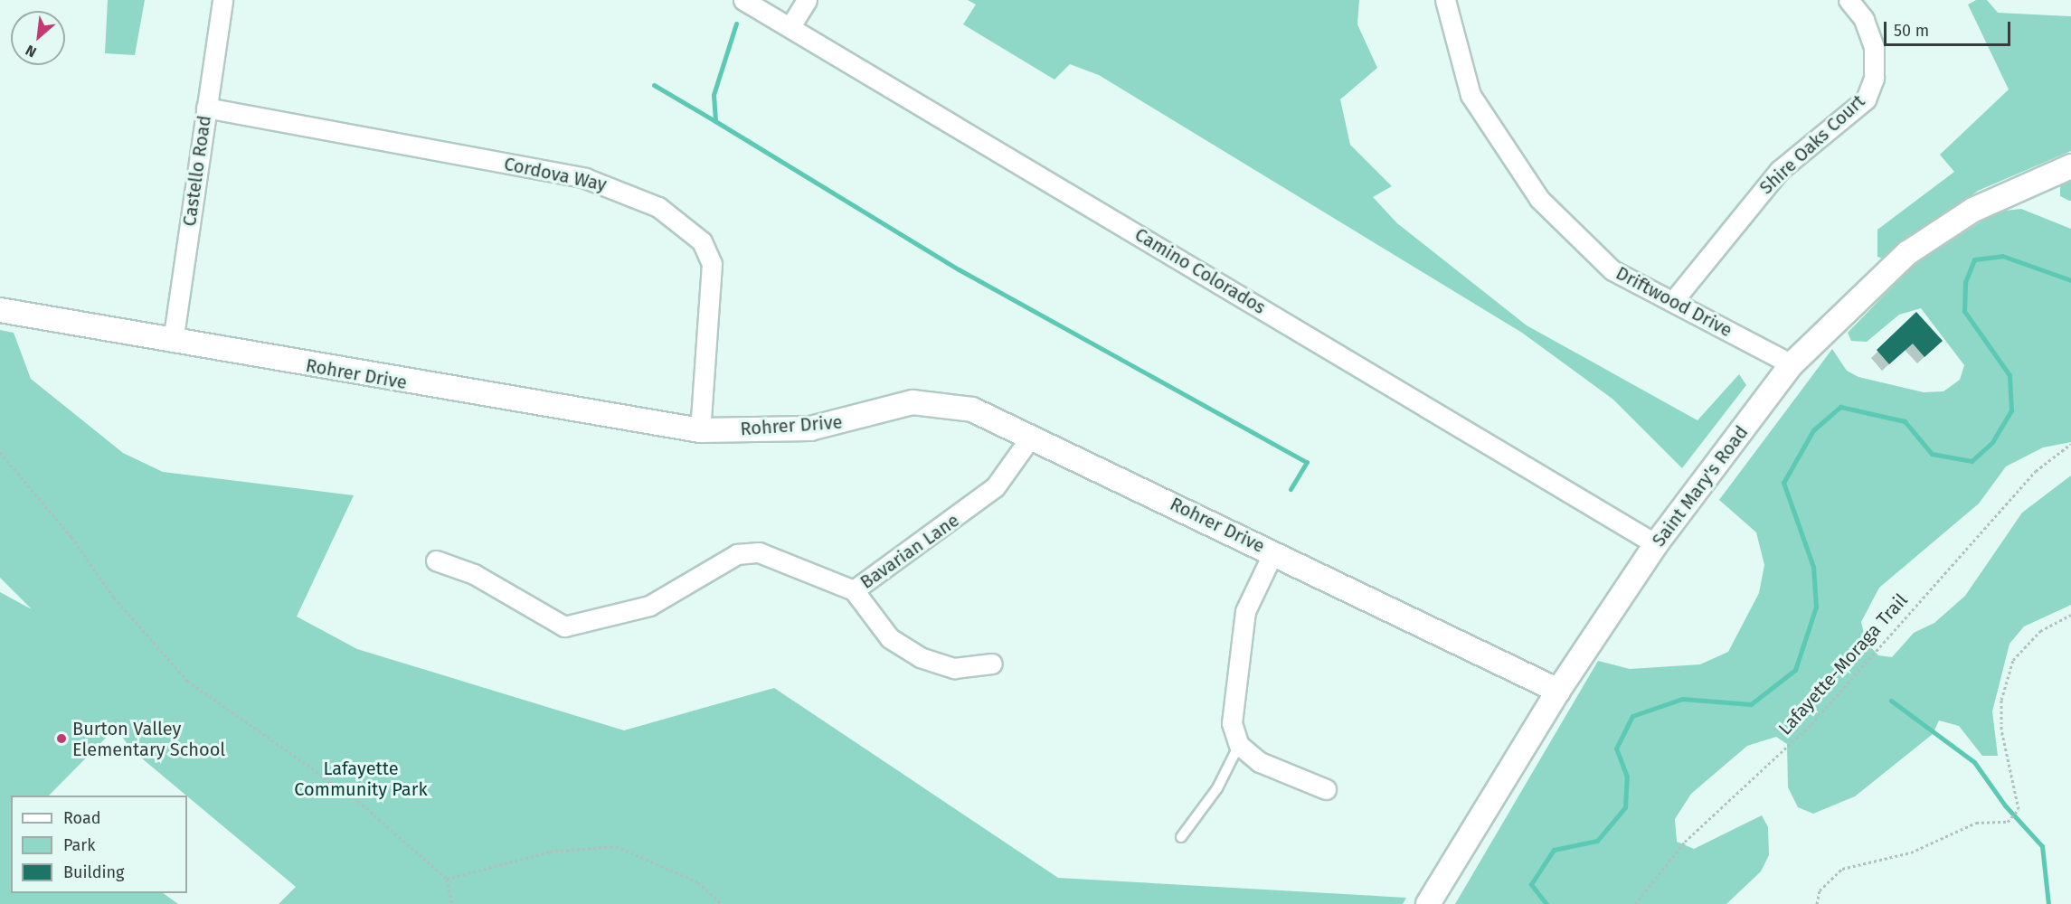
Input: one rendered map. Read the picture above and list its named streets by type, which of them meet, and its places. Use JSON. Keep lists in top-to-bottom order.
{
  "streets": {
    "street": [
      "Shire Oaks Court",
      "Castello Road",
      "Cordova Way",
      "Camino Colorados",
      "Driftwood Drive",
      "Rohrer Drive",
      "Saint Mary's Road",
      "Bavarian Lane"
    ],
    "path": ["Lafayette-Moraga Trail"]
  },
  "crossings": [
    ["Shire Oaks Court", "Driftwood Drive"],
    ["Castello Road", "Cordova Way"],
    ["Castello Road", "Rohrer Drive"],
    ["Cordova Way", "Rohrer Drive"],
    ["Camino Colorados", "Saint Mary's Road"],
    ["Driftwood Drive", "Saint Mary's Road"],
    ["Rohrer Drive", "Saint Mary's Road"],
    ["Rohrer Drive", "Bavarian Lane"]
  ],
  "parks": ["Lafayette Community Park"],
  "places": ["Burton Valley Elementary School"],
  "legend": ["Road", "Park", "Building"],
  "scale_bar": "50 m",
  "north": "bottom left"
}
